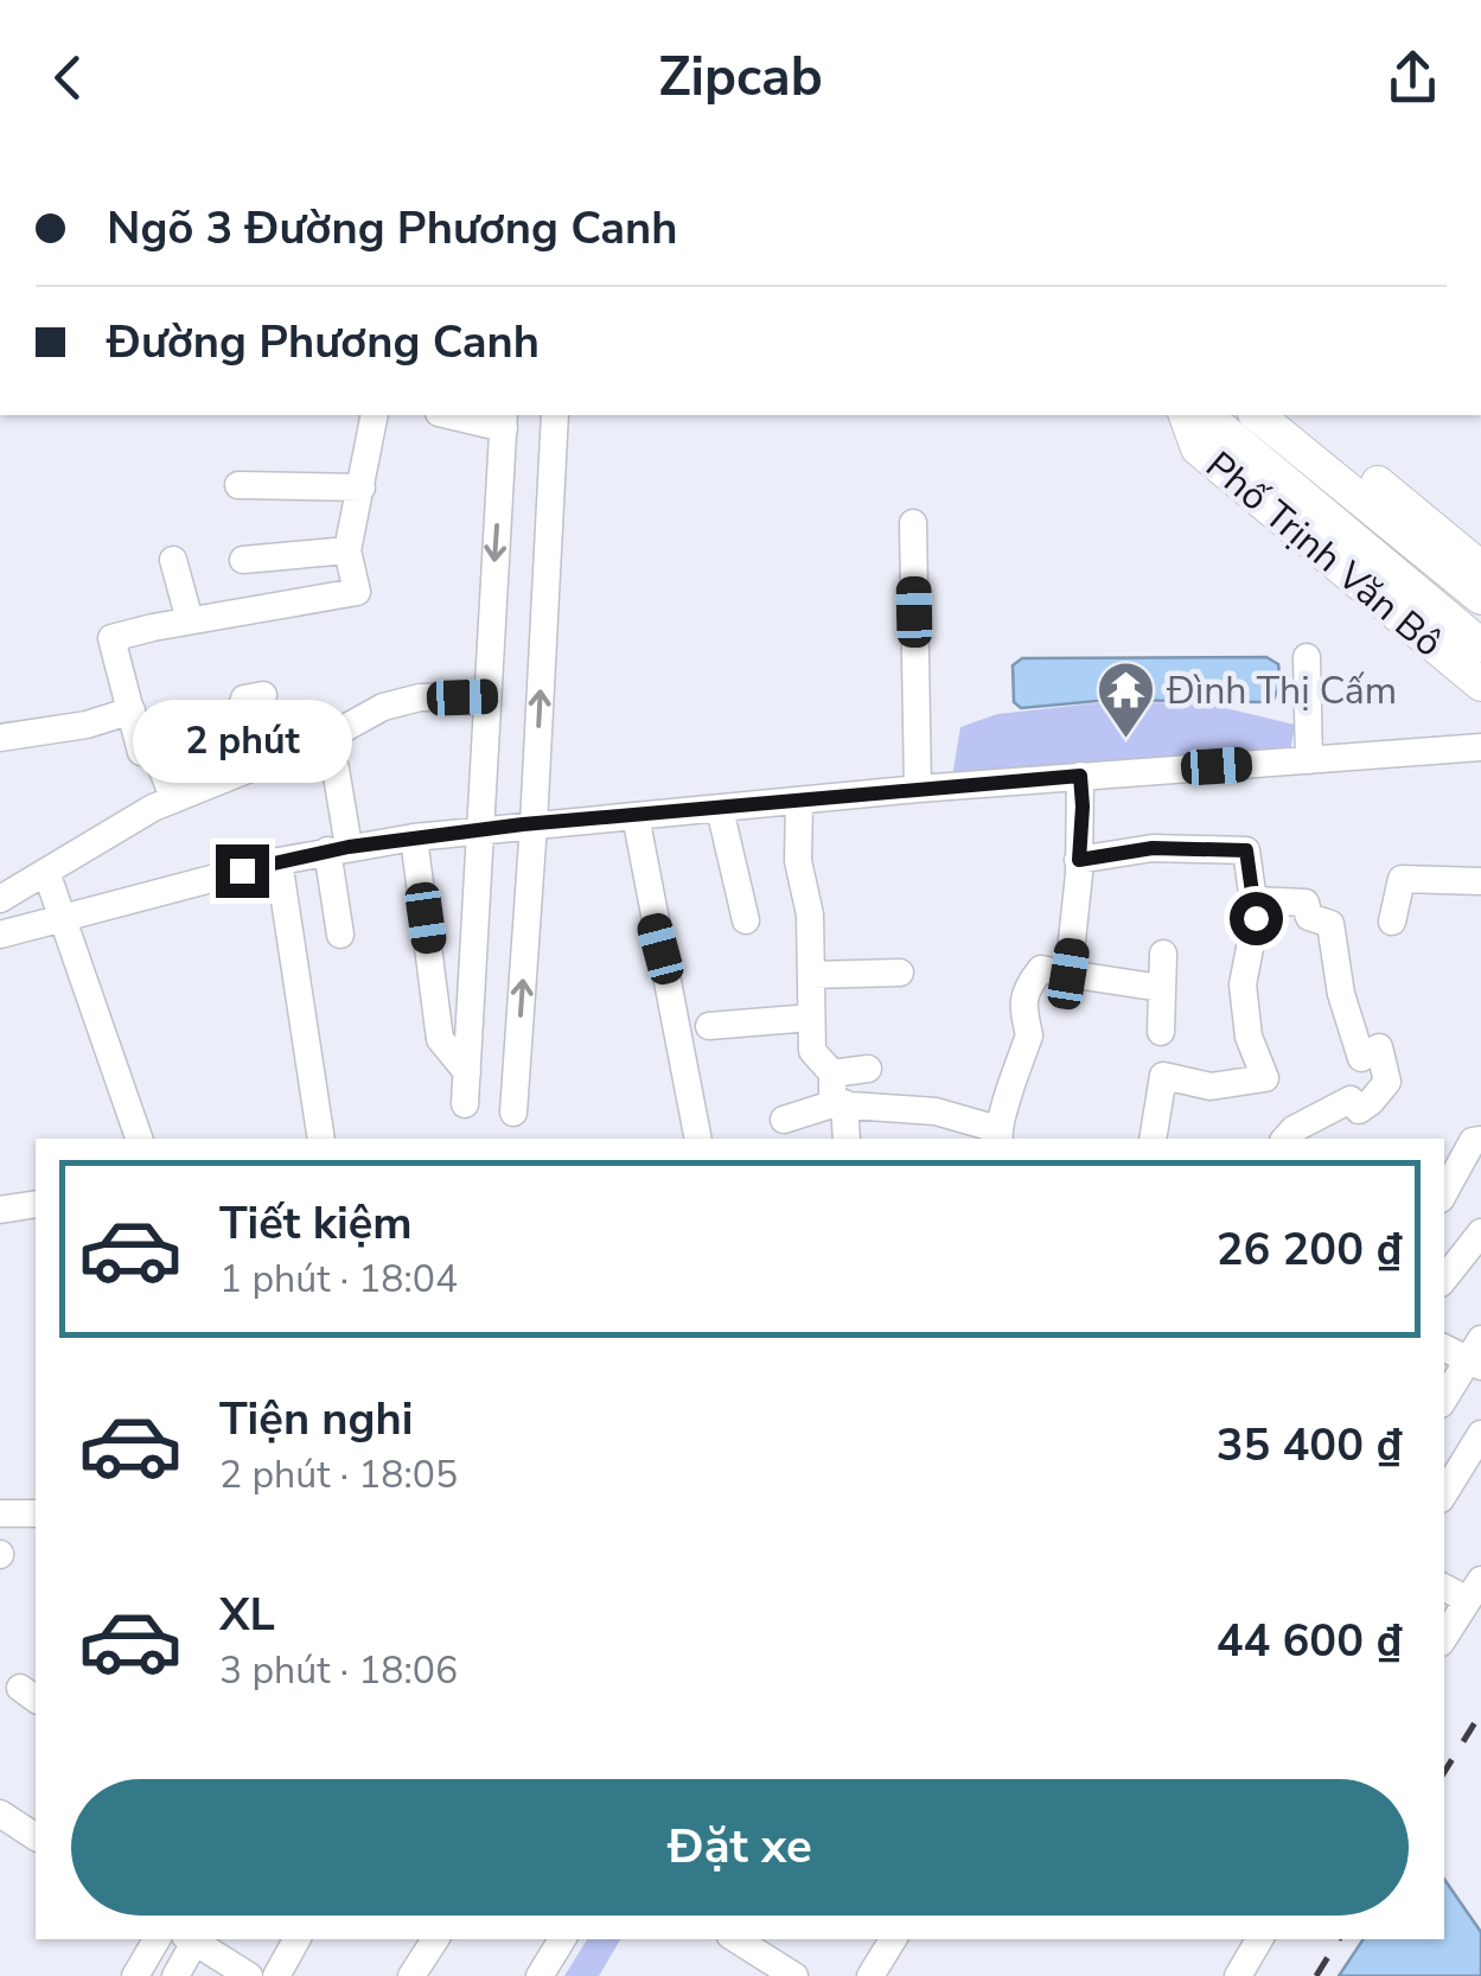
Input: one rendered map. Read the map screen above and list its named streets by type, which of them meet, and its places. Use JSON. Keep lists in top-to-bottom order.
{
  "streets": {
    "main road": ["Phố Trịnh Văn Bô"]
  },
  "places": {
    "temple": ["Đình Thị Cấm"]
  },
  "page": {
    "header": "Zipcab",
    "banner": ["Ngõ 3 Đường Phương Canh", "Đường Phương Canh"],
    "bubble": "2 phút",
    "list": [
      {
        "name": "Tiết kiệm",
        "note": "1 phút · 18:04",
        "value": "26 200 ₫"
      },
      {
        "name": "Tiện nghi",
        "note": "2 phút · 18:05",
        "value": "35 400 ₫"
      },
      {
        "name": "XL",
        "note": "3 phút · 18:06",
        "value": "44 600 ₫"
      }
    ],
    "buttons": "Đặt xe"
  }
}
